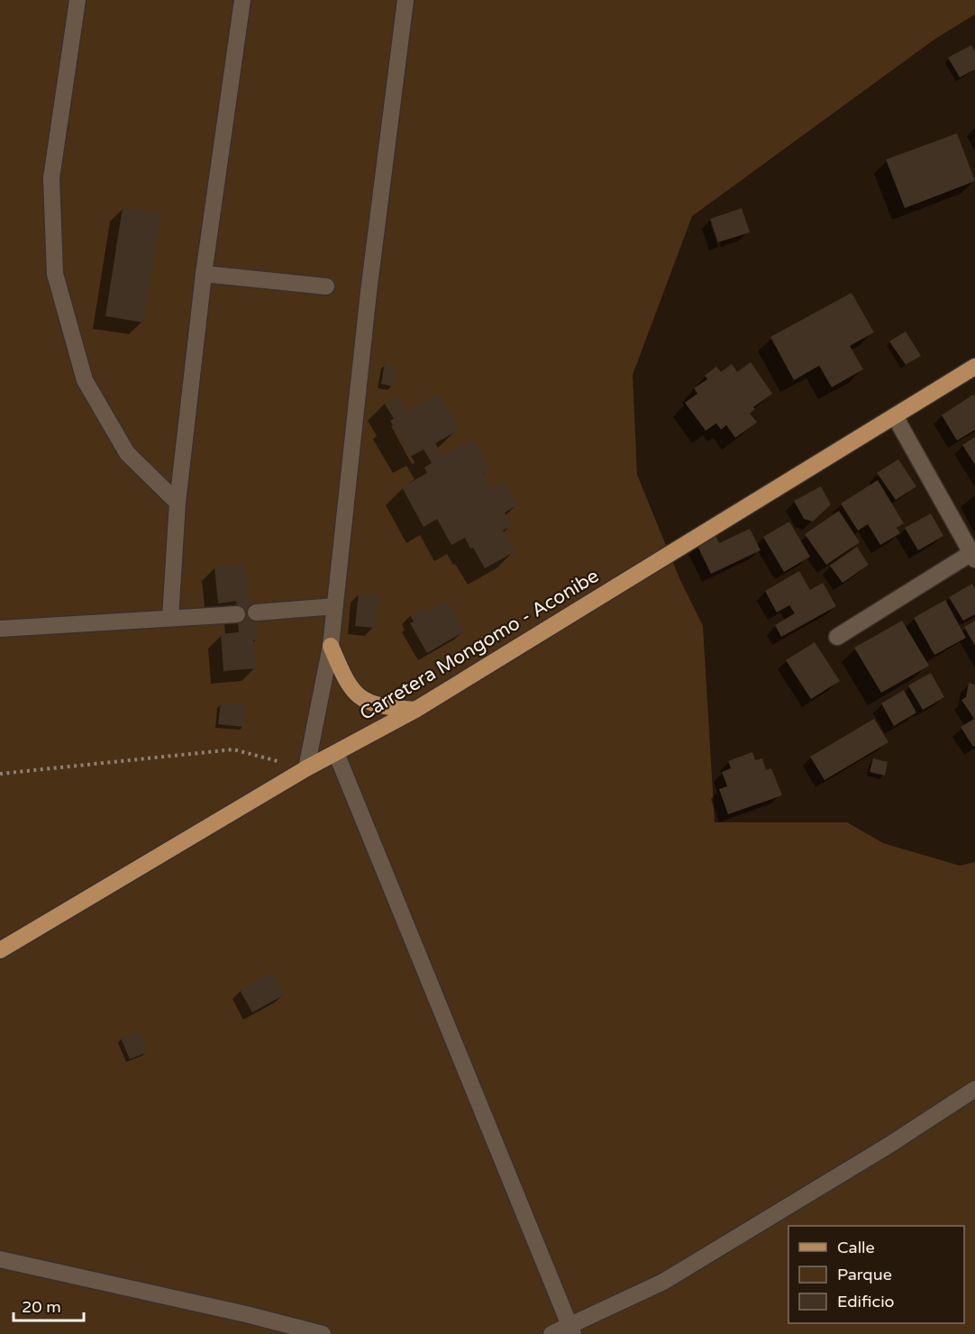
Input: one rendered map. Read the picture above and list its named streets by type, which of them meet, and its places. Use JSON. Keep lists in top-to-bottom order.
{
  "streets": {
    "main road": ["Carretera Mongomo - Aconibe"]
  },
  "legend": ["Calle", "Parque", "Edificio"],
  "scale_bar": "20 m"
}
